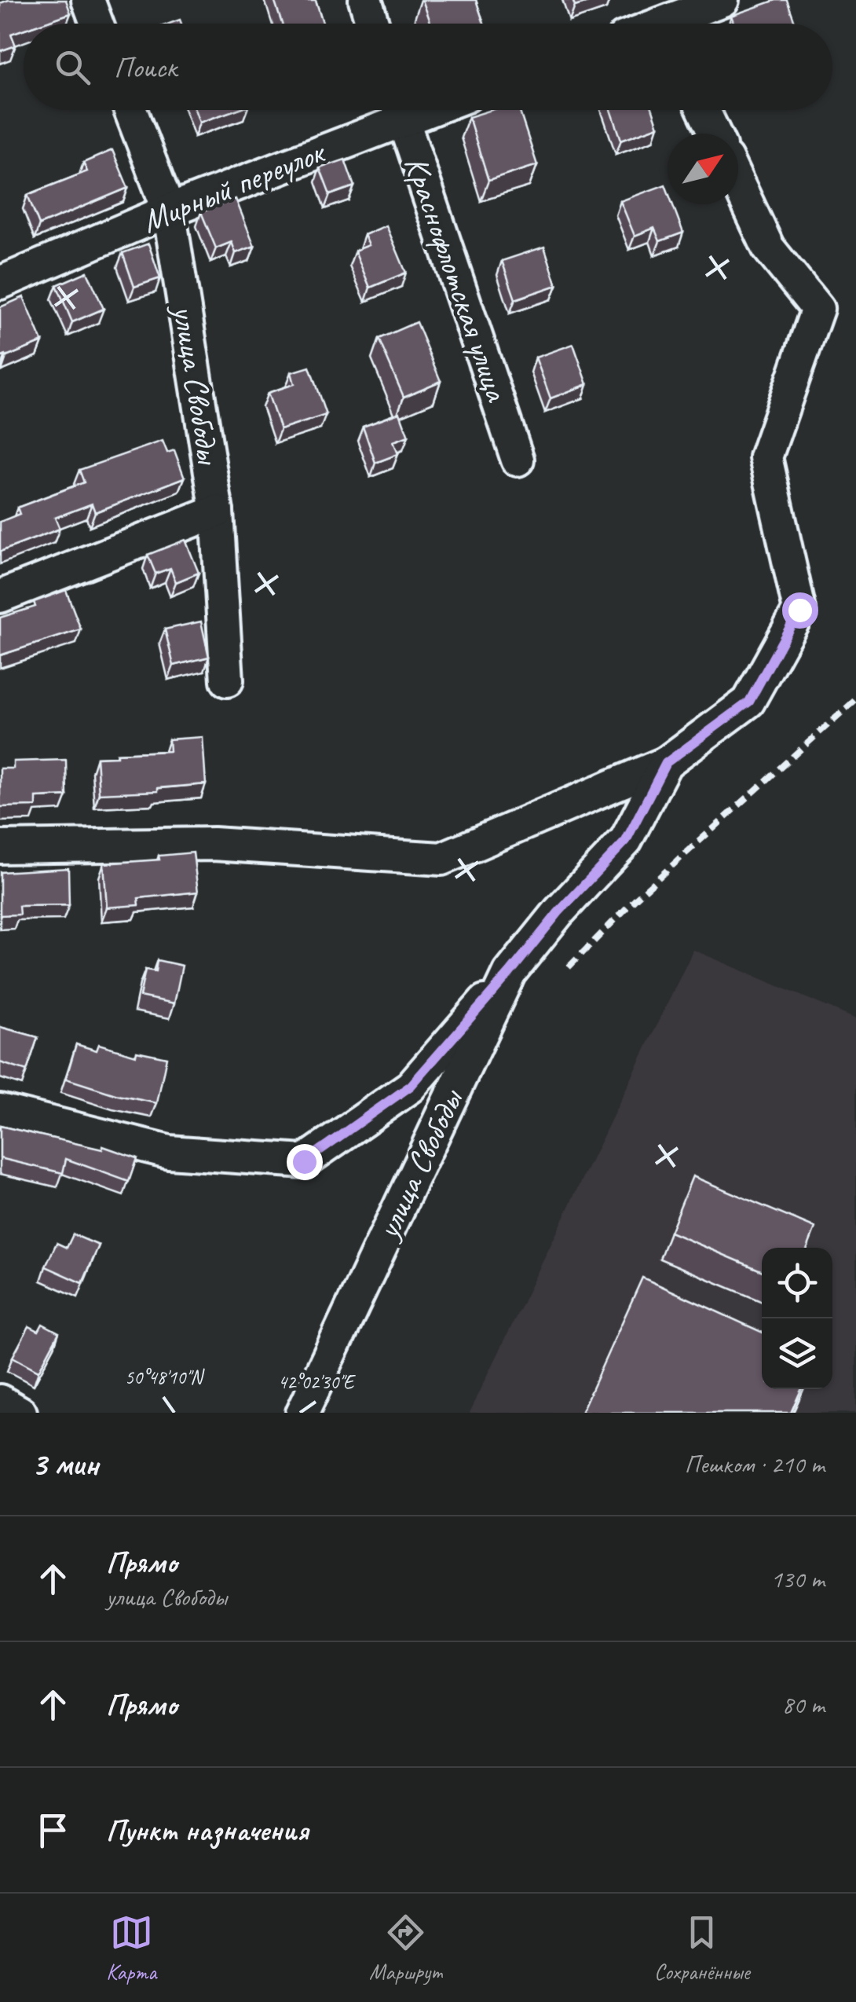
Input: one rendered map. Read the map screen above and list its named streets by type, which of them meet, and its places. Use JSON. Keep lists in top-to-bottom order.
{
  "streets": {
    "street": ["Мирный переулок", "Краснофлотская улица", "улица Свободы"]
  },
  "crossings": [
    ["Мирный переулок", "улица Свободы"]
  ],
  "north": "top right",
  "page": {
    "search": "Поиск",
    "heading": ["3 мин", "Пешком · 210 m"],
    "list": [
      ["Прямо", "улица Свободы", "130 m"],
      ["Прямо", "80 m"],
      "Пункт назначения"
    ],
    "nav": ["Карта", "Маршрут", "Сохранённые"]
  },
  "coordinates": ["50°48'10\"N", "42°02'30\"E"]
}
